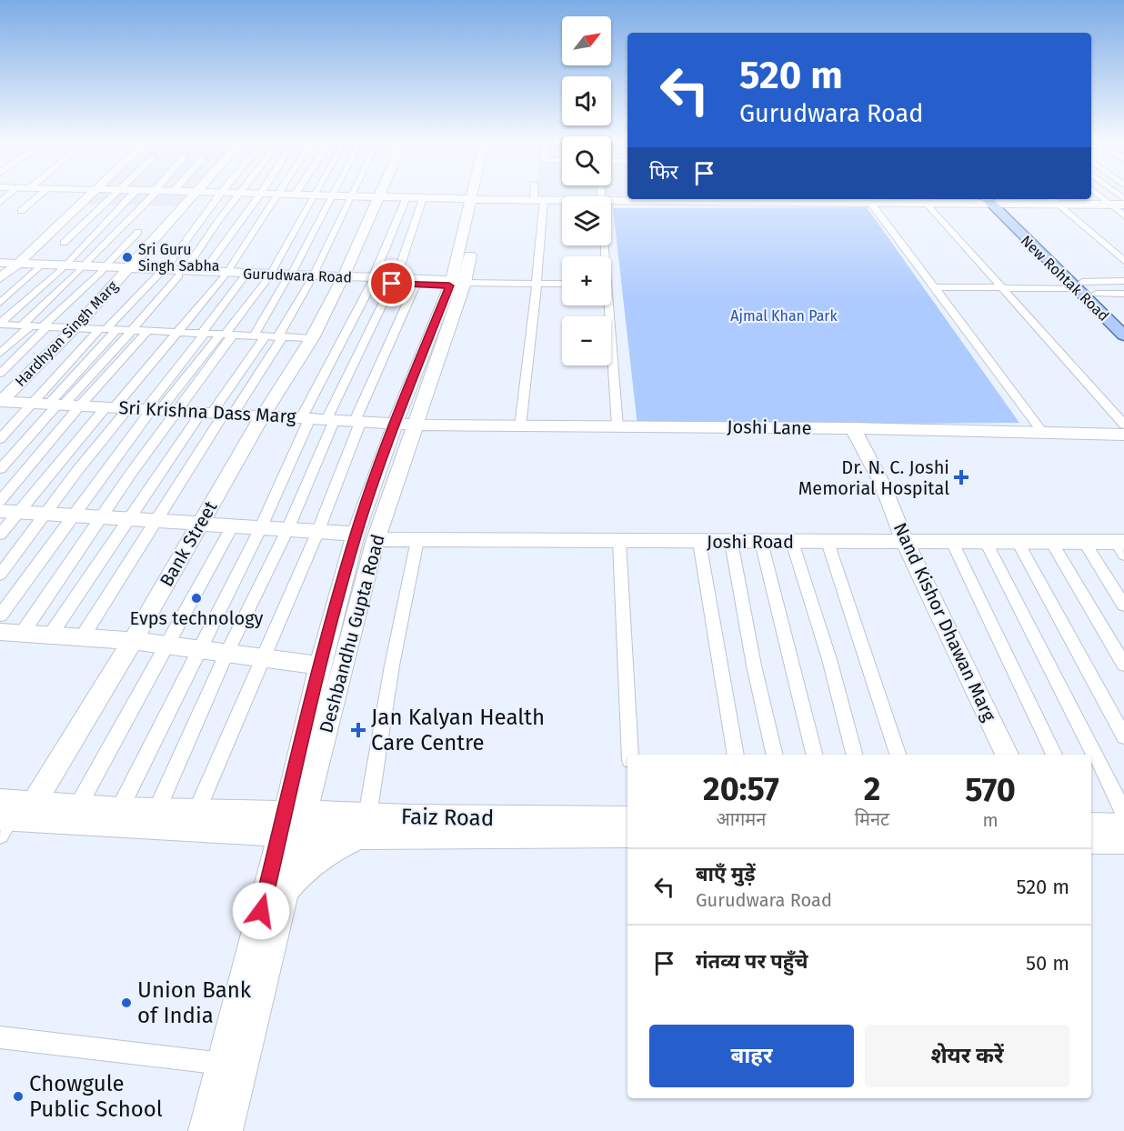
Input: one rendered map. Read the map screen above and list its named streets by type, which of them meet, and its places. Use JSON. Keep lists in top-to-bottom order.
{
  "streets": {
    "main road": ["New Rohtak Road"],
    "street": [
      "Gurudwara Road",
      "Hardhyan Singh Marg",
      "Sri Krishna Dass Marg",
      "Joshi Lane",
      "Joshi Road",
      "Bank Street",
      "Nand Kishor Dhawan Marg",
      "Deshbandhu Gupta Road",
      "Faiz Road"
    ]
  },
  "crossings": [
    ["Gurudwara Road", "Hardhyan Singh Marg"],
    ["Gurudwara Road", "Bank Street"],
    ["Gurudwara Road", "Deshbandhu Gupta Road"],
    ["Hardhyan Singh Marg", "Sri Krishna Dass Marg"],
    ["Sri Krishna Dass Marg", "Joshi Lane"],
    ["Sri Krishna Dass Marg", "Bank Street"],
    ["Sri Krishna Dass Marg", "Deshbandhu Gupta Road"],
    ["Joshi Lane", "Nand Kishor Dhawan Marg"],
    ["Joshi Lane", "Deshbandhu Gupta Road"],
    ["Joshi Road", "Bank Street"],
    ["Joshi Road", "Nand Kishor Dhawan Marg"],
    ["Joshi Road", "Deshbandhu Gupta Road"]
  ],
  "parks": ["Ajmal Khan Park"],
  "places": {
    "other": [
      "Sri Guru Singh Sabha",
      "Evps technology",
      "Union Bank of India",
      "Chowgule Public School"
    ],
    "health": ["Dr. N. C. Joshi Memorial Hospital", "Jan Kalyan Health Care Centre"]
  },
  "north": "top right",
  "page": {
    "map_buttons": ["+", "−"],
    "turn": ["520 m", "Gurudwara Road"],
    "then": "फिर",
    "eta": [
      "20:57",
      "आगमन",
      "2",
      "मिनट",
      "570",
      "m"
    ],
    "list": [
      {
        "name": "बाएँ मुड़ें",
        "note": "Gurudwara Road",
        "value": "520 m"
      },
      {
        "name": "गंतव्य पर पहुँचे",
        "value": "50 m"
      }
    ],
    "buttons": ["बाहर", "शेयर करें"]
  }
}
